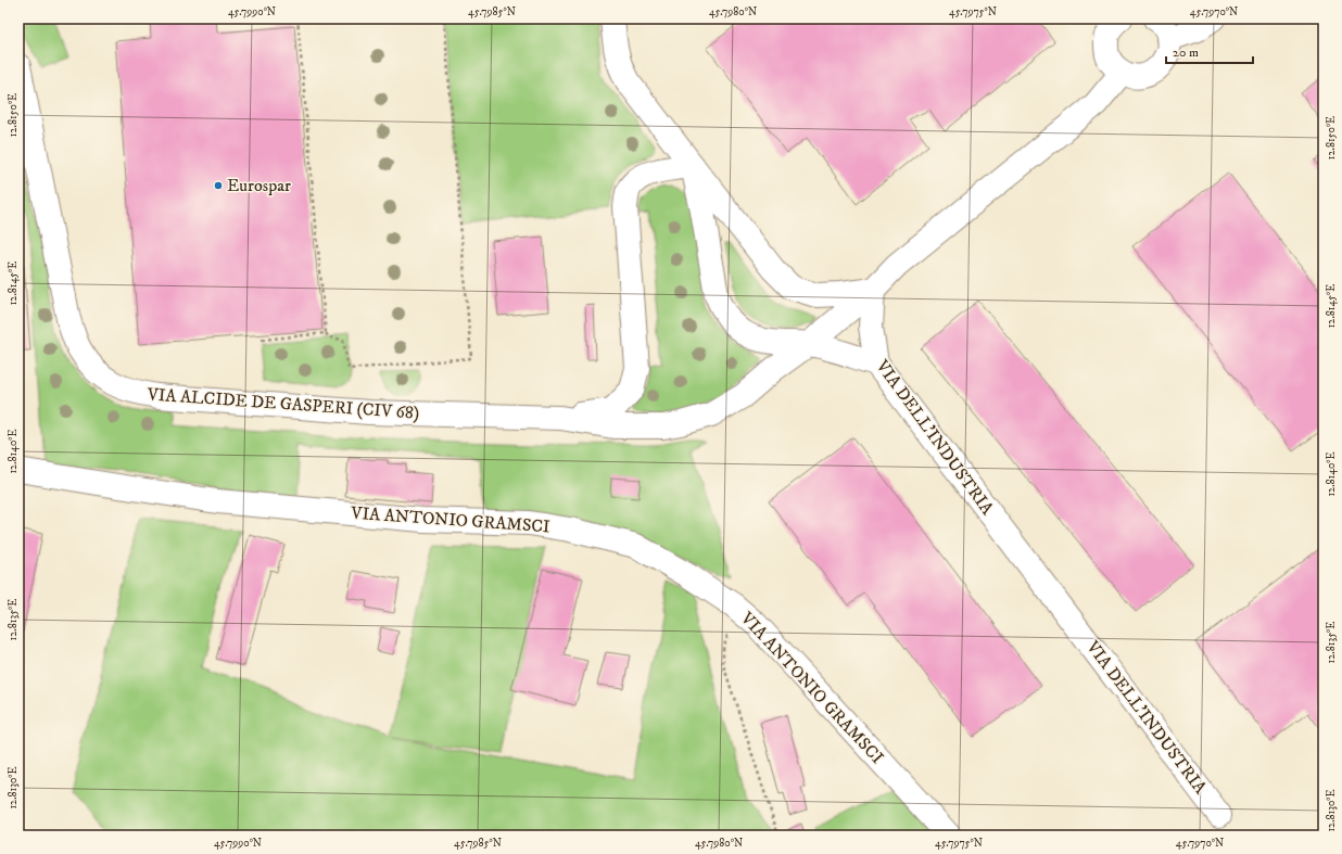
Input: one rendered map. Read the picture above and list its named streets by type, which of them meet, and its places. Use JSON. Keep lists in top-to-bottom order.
{
  "streets": {
    "street": ["VIA ALCIDE DE GASPERI (CIV 68)", "VIA DELL'INDUSTRIA", "VIA ANTONIO GRAMSCI"]
  },
  "crossings": [
    ["VIA ALCIDE DE GASPERI (CIV 68)", "VIA DELL'INDUSTRIA"]
  ],
  "places": ["Eurospar"],
  "scale_bar": "20 m",
  "coordinates": [
    "45.7990°N",
    "45.7985°N",
    "45.7980°N",
    "45.7975°N",
    "45.7970°N",
    "12.8150°E",
    "12.8145°E",
    "12.8140°E",
    "12.8135°E",
    "12.8130°E"
  ]
}
